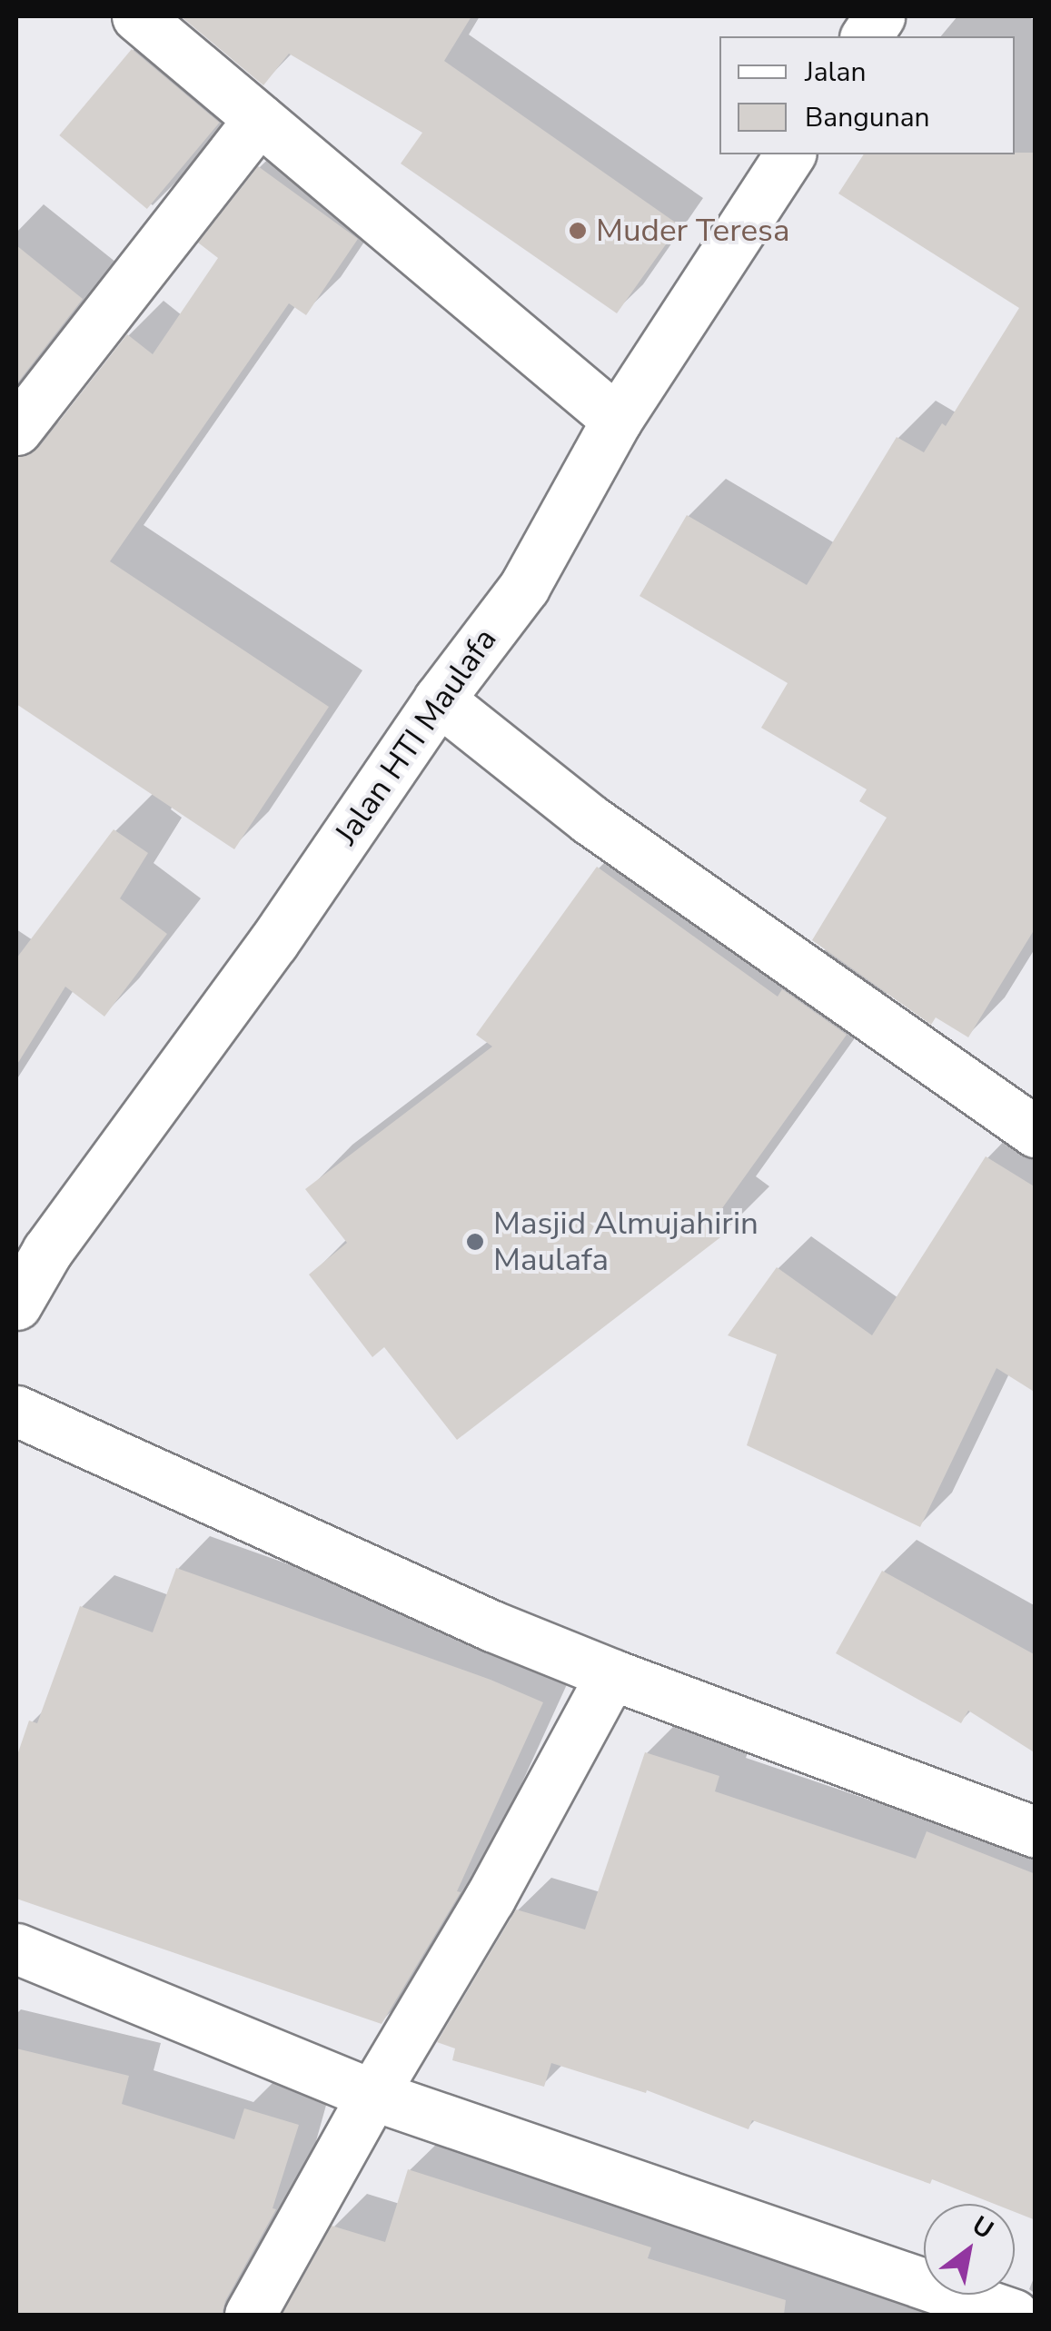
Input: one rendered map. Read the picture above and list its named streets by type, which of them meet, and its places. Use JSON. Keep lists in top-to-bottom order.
{
  "streets": {
    "street": ["Jalan HTI Maulafa"]
  },
  "places": ["Muder Teresa", "Masjid Almujahirin Maulafa"],
  "legend": ["Jalan", "Bangunan"],
  "north": "top right"
}
